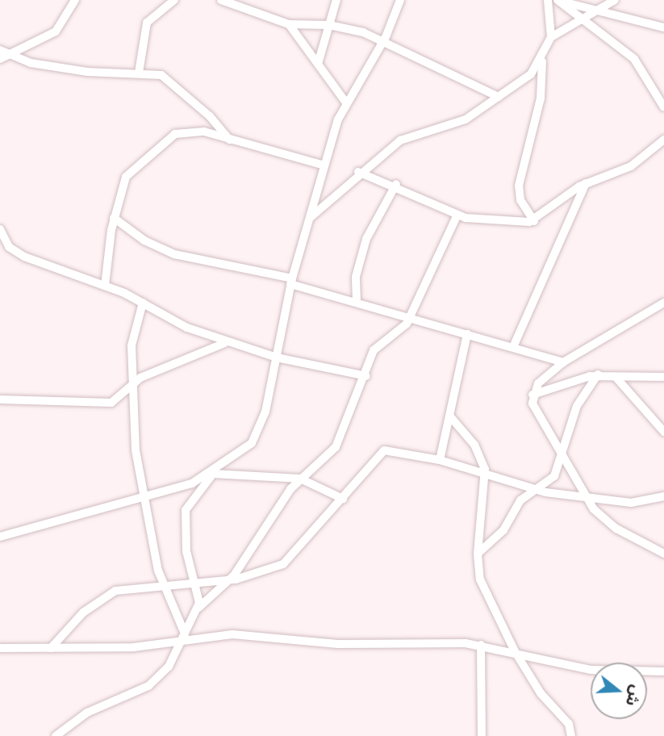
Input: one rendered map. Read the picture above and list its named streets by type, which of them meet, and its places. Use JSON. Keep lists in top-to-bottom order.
{
  "north": "right"
}
